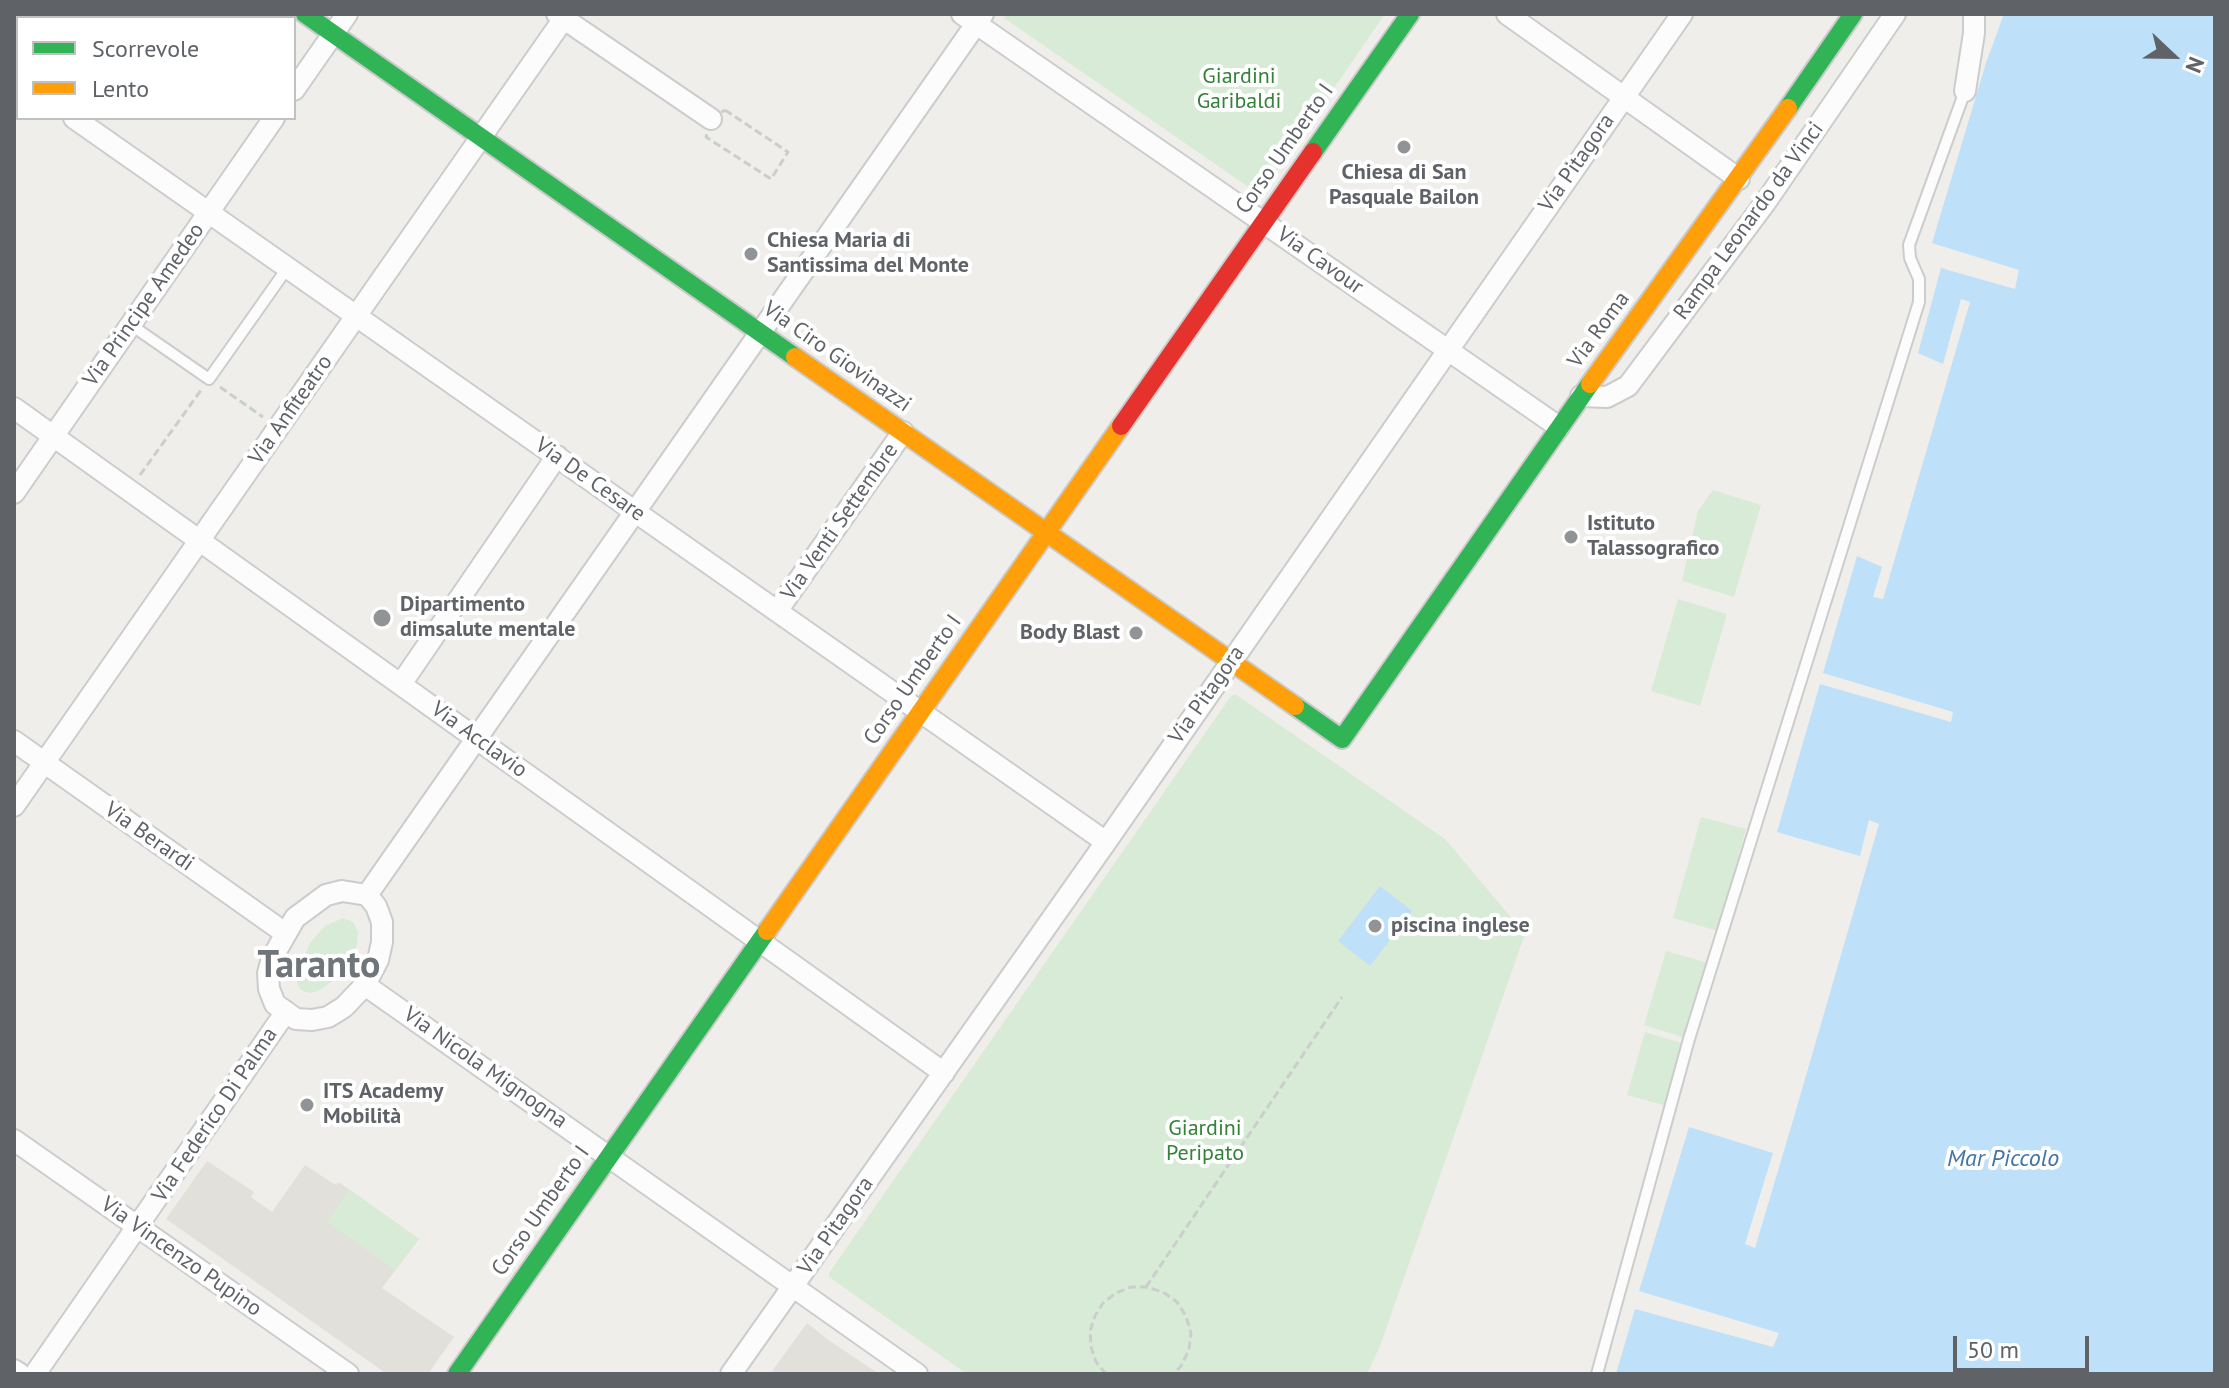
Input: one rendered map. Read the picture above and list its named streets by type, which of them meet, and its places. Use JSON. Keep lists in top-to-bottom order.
{
  "streets": {
    "street": [
      "Corso Umberto I",
      "Via Pitagora",
      "Rampa Leonardo da Vinci",
      "Via Cavour",
      "Via Principe Amedeo",
      "Via Roma",
      "Via Ciro Giovinazzi",
      "Via Anfiteatro",
      "Via De Cesare",
      "Via Venti Settembre",
      "Via Acclavio",
      "Via Berardi",
      "Via Nicola Mignogna",
      "Via Federico Di Palma",
      "Via Vincenzo Pupino"
    ]
  },
  "crossings": [
    ["Corso Umberto I", "Via Cavour"],
    ["Corso Umberto I", "Via Ciro Giovinazzi"],
    ["Corso Umberto I", "Via De Cesare"],
    ["Corso Umberto I", "Via Acclavio"],
    ["Corso Umberto I", "Via Nicola Mignogna"],
    ["Via Pitagora", "Via Cavour"],
    ["Via Pitagora", "Via Ciro Giovinazzi"],
    ["Via Pitagora", "Via De Cesare"],
    ["Via Pitagora", "Via Acclavio"],
    ["Via Pitagora", "Via Nicola Mignogna"],
    ["Rampa Leonardo da Vinci", "Via Roma"],
    ["Via Cavour", "Via Roma"],
    ["Via Principe Amedeo", "Via De Cesare"],
    ["Via Principe Amedeo", "Via Acclavio"],
    ["Via Roma", "Via Ciro Giovinazzi"],
    ["Via Ciro Giovinazzi", "Via Anfiteatro"],
    ["Via Ciro Giovinazzi", "Via Venti Settembre"],
    ["Via Anfiteatro", "Via De Cesare"],
    ["Via Anfiteatro", "Via Acclavio"],
    ["Via Anfiteatro", "Via Berardi"],
    ["Via De Cesare", "Via Venti Settembre"],
    ["Via Berardi", "Via Nicola Mignogna"],
    ["Via Berardi", "Via Federico Di Palma"],
    ["Via Nicola Mignogna", "Via Federico Di Palma"],
    ["Via Federico Di Palma", "Via Vincenzo Pupino"]
  ],
  "districts": ["Taranto"],
  "water": ["Mar Piccolo"],
  "parks": ["Giardini Garibaldi", "Giardini Peripato"],
  "places": [
    "Chiesa di San Pasquale Bailon",
    "Chiesa Maria di Santissima del Monte",
    "Istituto Talassografico",
    "Dipartimento dimsalute mentale",
    "Body Blast",
    "piscina inglese",
    "ITS Academy Mobilità"
  ],
  "legend": ["Scorrevole", "Lento"],
  "scale_bar": "50 m",
  "north": "right"
}
